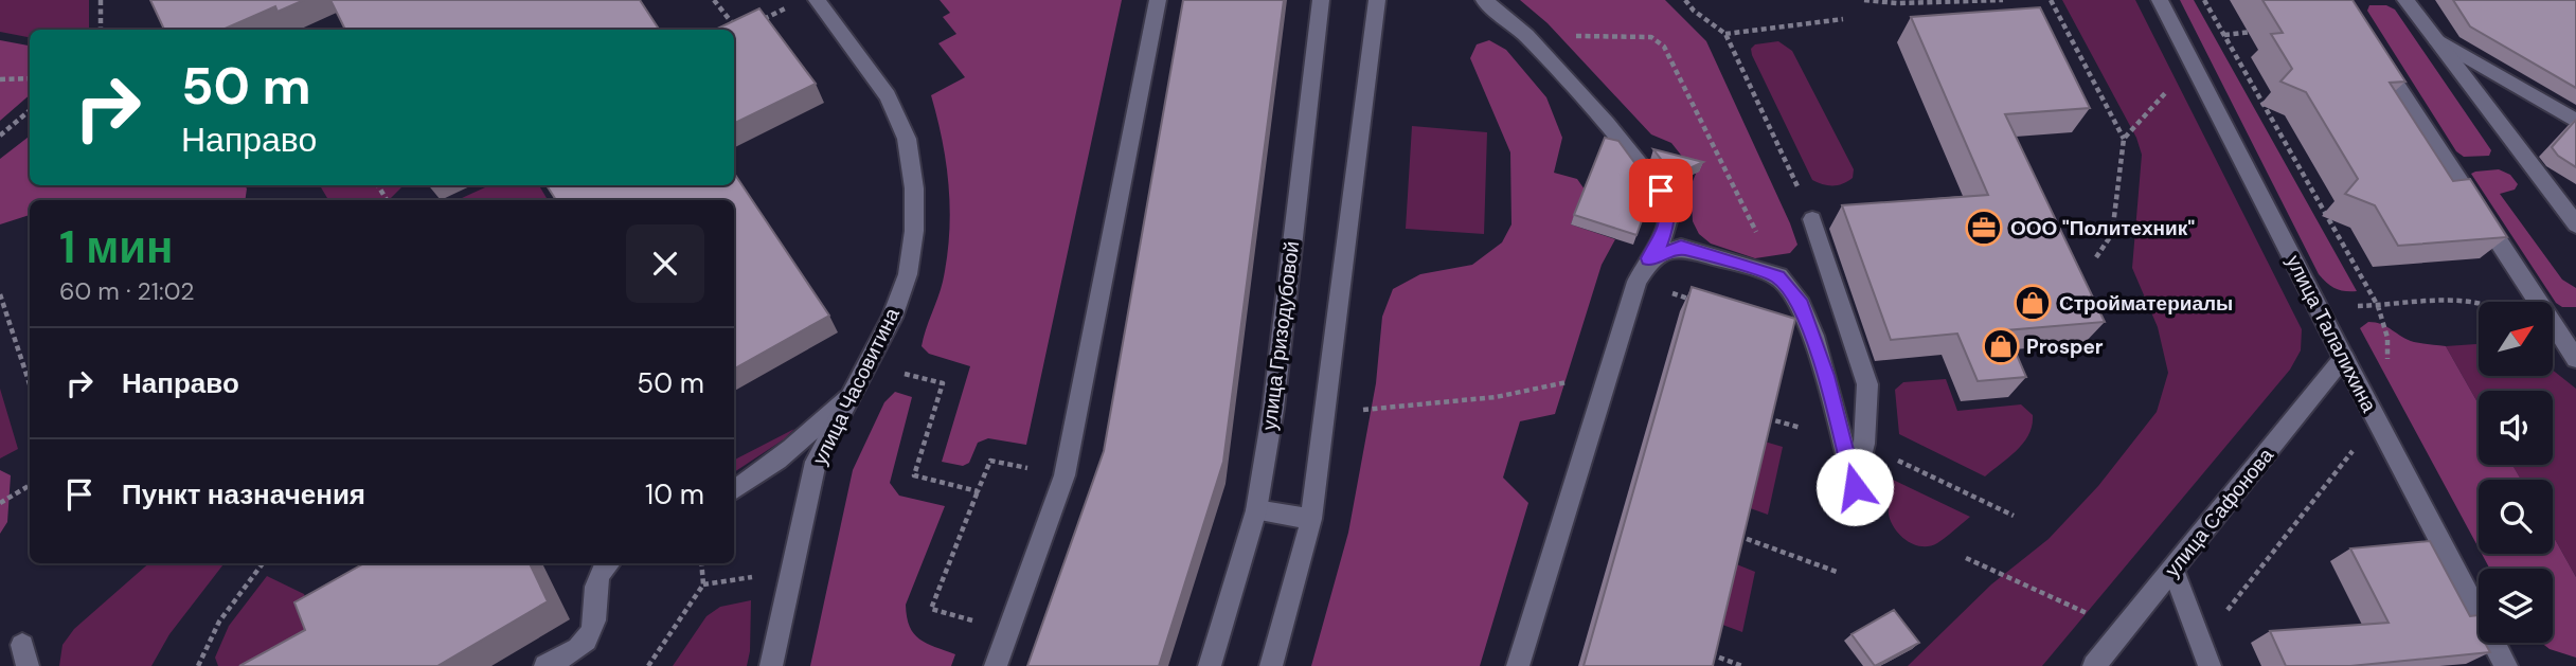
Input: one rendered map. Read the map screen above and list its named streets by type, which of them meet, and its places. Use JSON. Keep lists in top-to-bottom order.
{
  "streets": {
    "street": [
      "улица Талалихина",
      "улица Гризодубовой",
      "улица Часовитина",
      "улица Сафонова"
    ]
  },
  "crossings": [
    ["улица Талалихина", "улица Сафонова"]
  ],
  "places": {
    "office": ["ООО \"Политехник\""],
    "shop": ["Стройматериалы", "Prosper"]
  },
  "north": "top right",
  "page": {
    "turn": ["50 m", "Направо"],
    "heading": ["1 мин", "60 m · 21:02"],
    "list": [
      {
        "name": "Направо",
        "value": "50 m"
      },
      {
        "name": "Пункт назначения",
        "value": "10 m"
      }
    ]
  }
}
